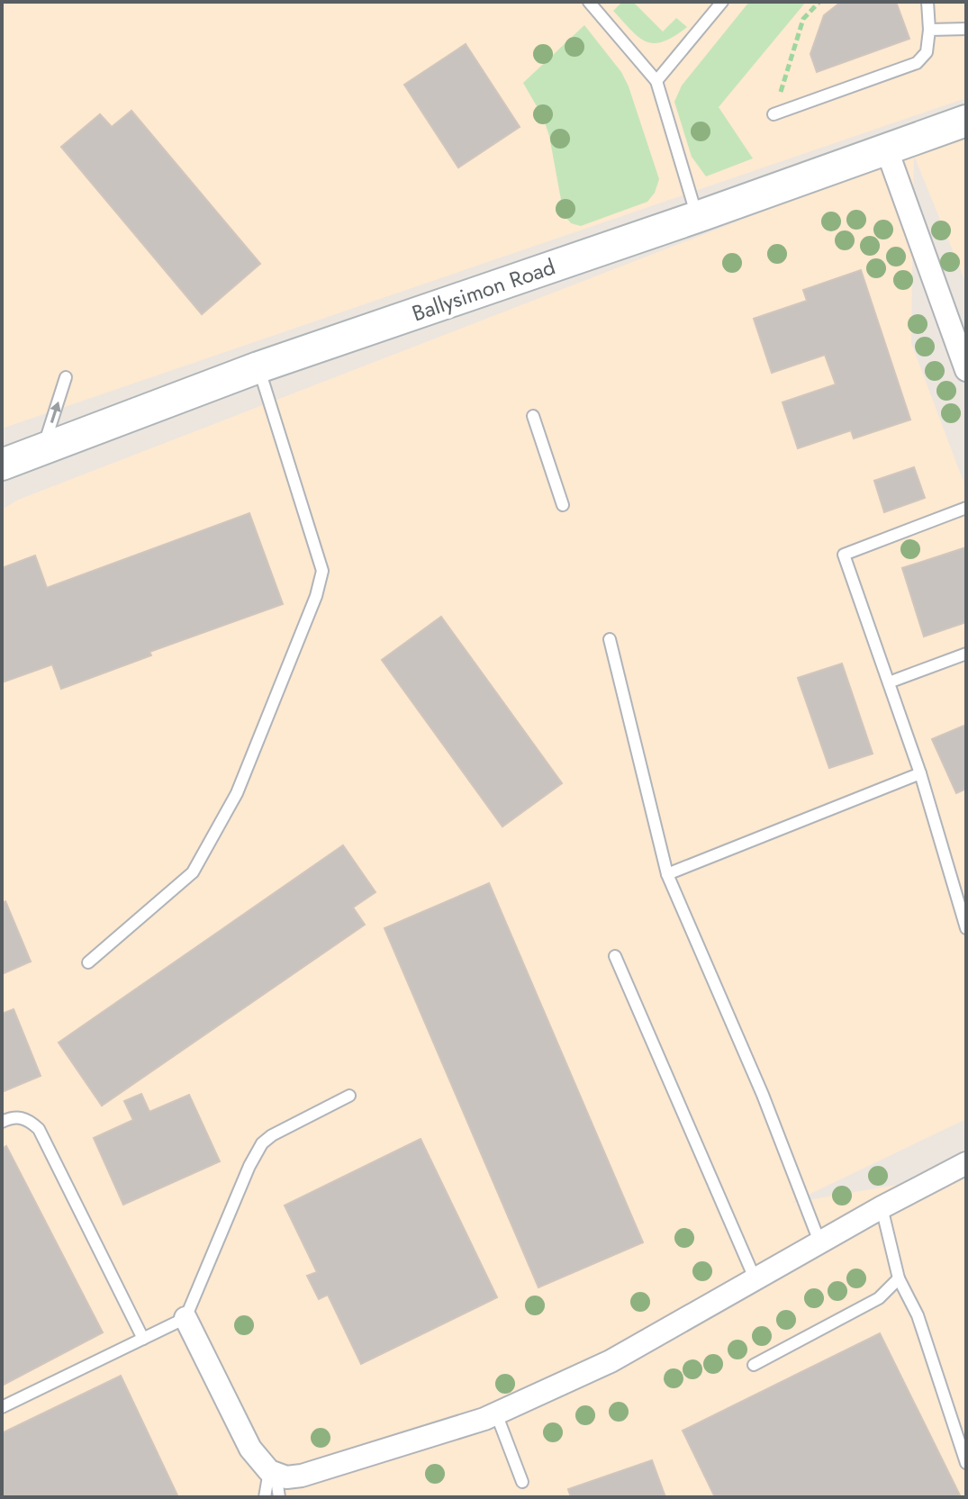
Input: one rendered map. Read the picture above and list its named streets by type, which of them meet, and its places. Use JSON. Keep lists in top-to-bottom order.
{
  "streets": {
    "main road": ["Ballysimon Road"]
  }
}
